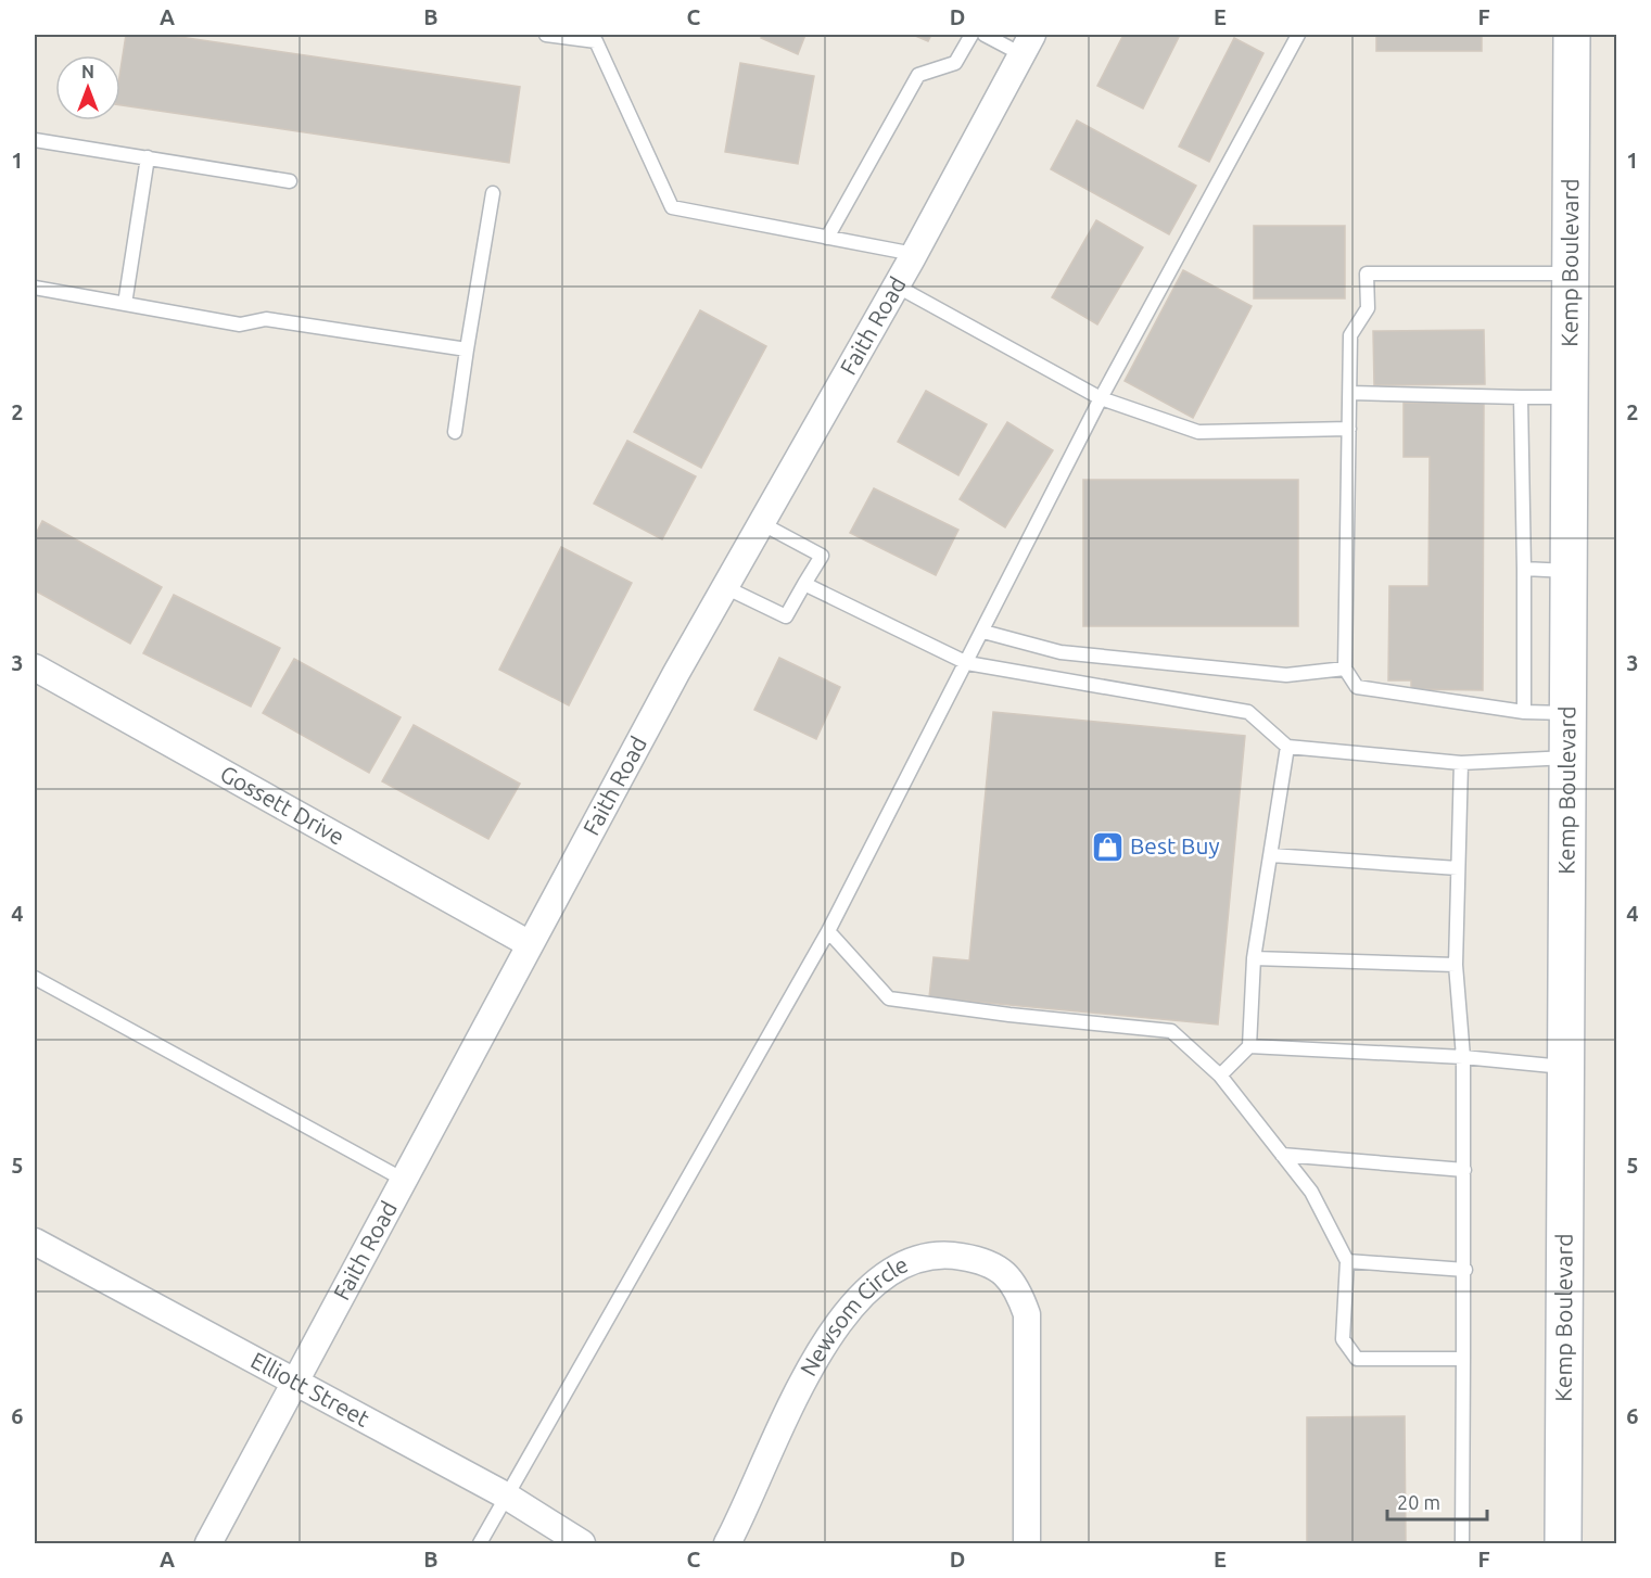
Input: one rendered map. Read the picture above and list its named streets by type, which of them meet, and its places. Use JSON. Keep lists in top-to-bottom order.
{
  "streets": {
    "main road": ["Kemp Boulevard"],
    "street": [
      "Faith Road",
      "Gossett Drive",
      "Newsom Circle",
      "Elliott Street"
    ]
  },
  "crossings": [
    ["Faith Road", "Gossett Drive"],
    ["Faith Road", "Elliott Street"]
  ],
  "places": {
    "shop": ["Best Buy"]
  },
  "scale_bar": "20 m",
  "north": "top",
  "grid": {
    "columns": [
      "A",
      "B",
      "C",
      "D",
      "E",
      "F"
    ],
    "rows": [
      "1",
      "2",
      "3",
      "4",
      "5",
      "6"
    ]
  }
}
